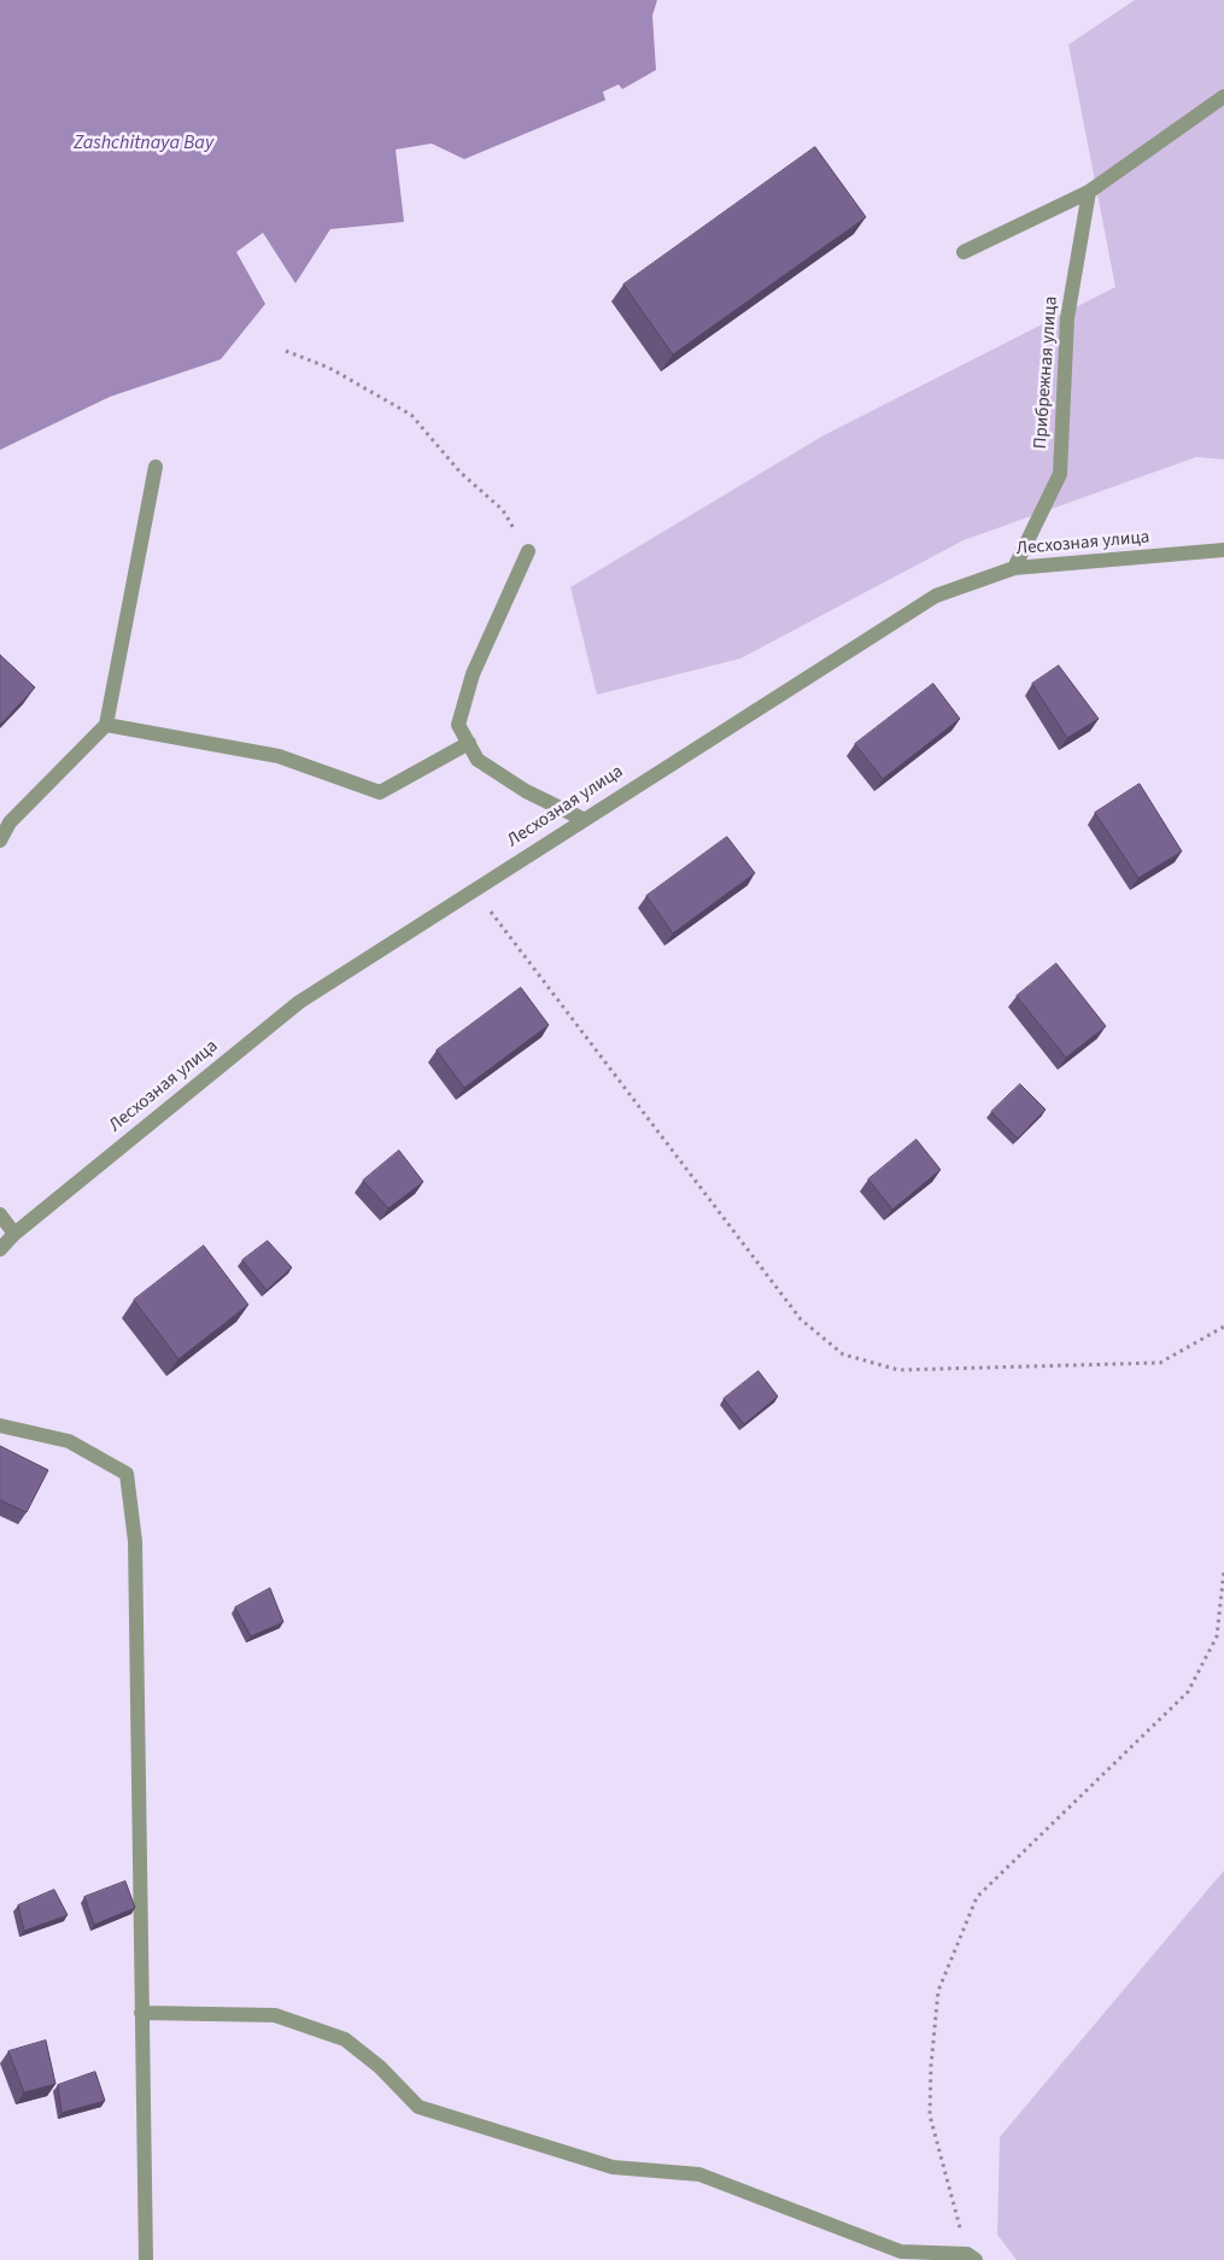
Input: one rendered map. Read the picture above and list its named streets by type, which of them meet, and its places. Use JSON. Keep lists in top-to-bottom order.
{
  "streets": {
    "street": ["Прибрежная улица", "Лесхозная улица"]
  },
  "crossings": [
    ["Прибрежная улица", "Лесхозная улица"]
  ],
  "water": ["Zashchitnaya Bay"]
}
